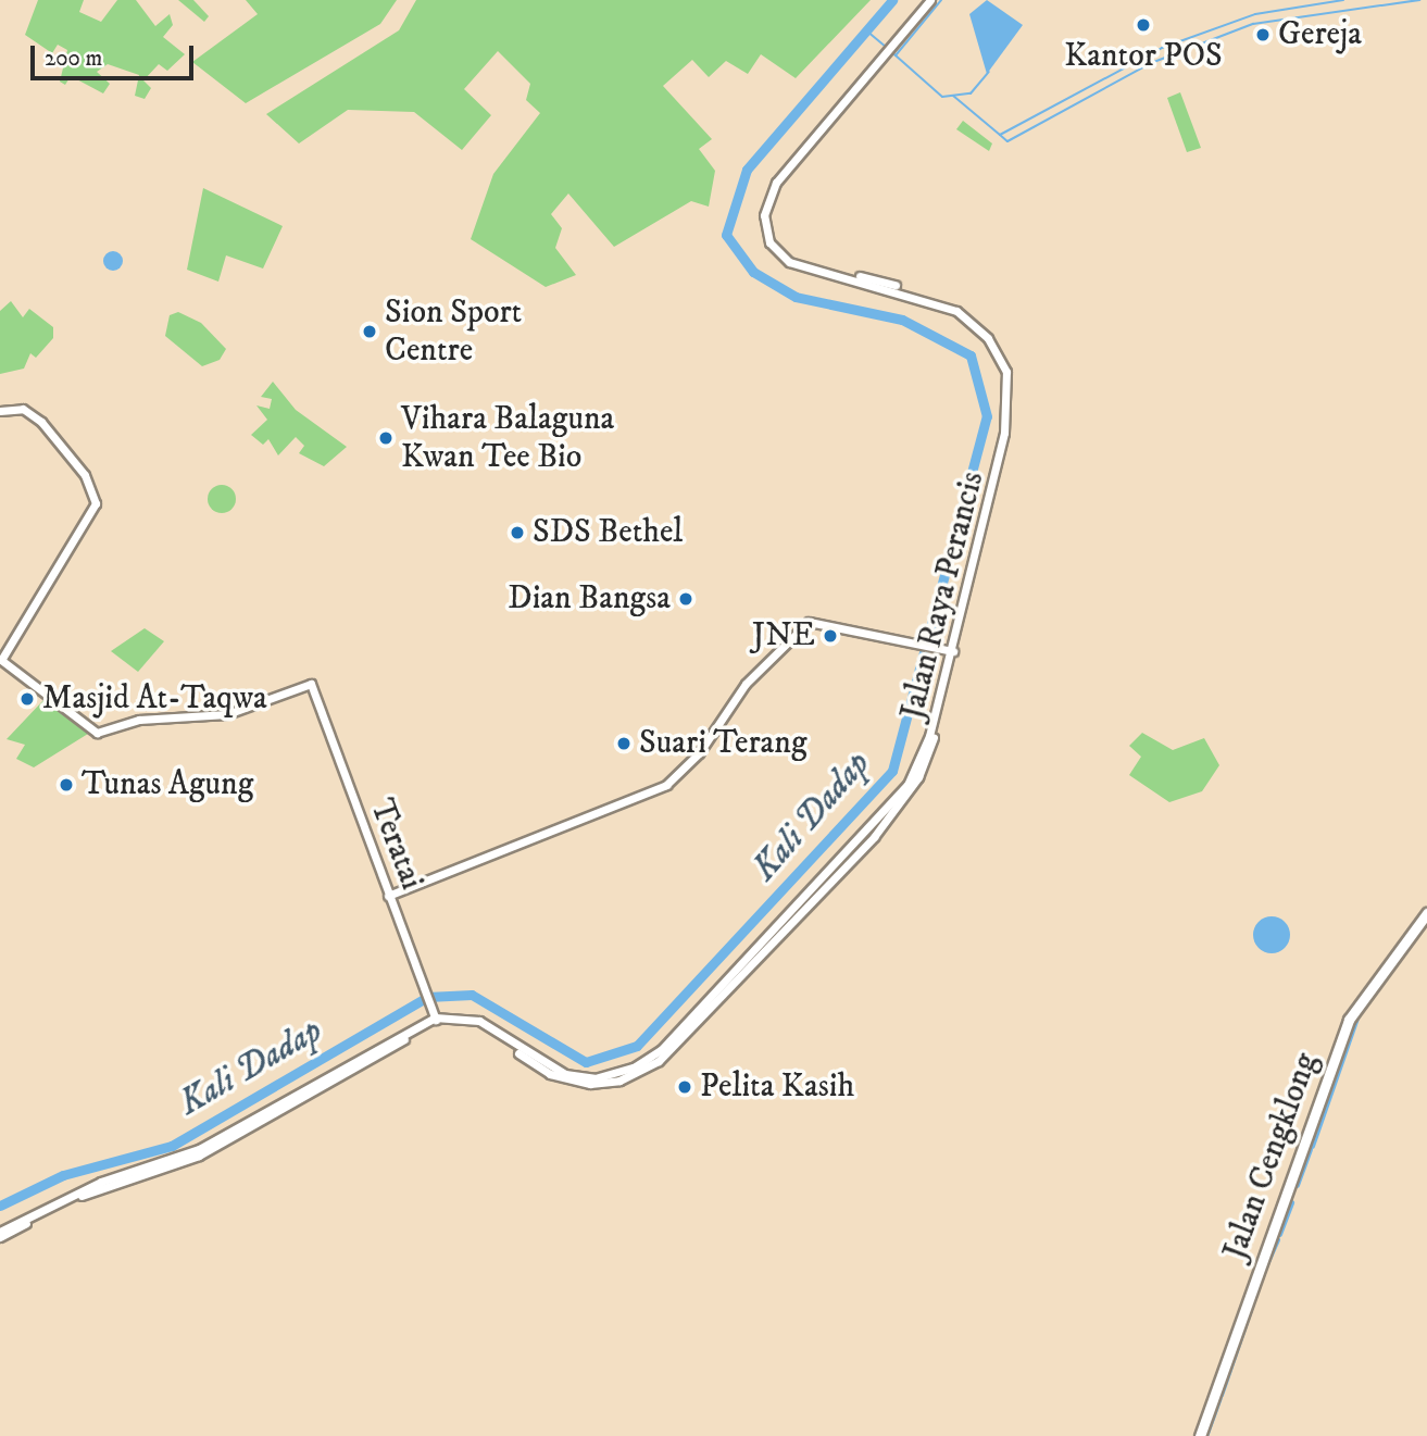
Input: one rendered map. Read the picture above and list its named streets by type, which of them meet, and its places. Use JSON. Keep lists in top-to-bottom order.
{
  "streets": {
    "main road": ["Jalan Cengklong"],
    "street": ["Jalan Raya Perancis", "Teratai"]
  },
  "crossings": [
    ["Jalan Raya Perancis", "Teratai"]
  ],
  "water": ["Kali Dadap"],
  "places": [
    "Kantor POS",
    "Gereja",
    "Sion Sport Centre",
    "Vihara Balaguna Kwan Tee Bio",
    "SDS Bethel",
    "Dian Bangsa",
    "JNE",
    "Masjid At-Taqwa",
    "Suari Terang",
    "Tunas Agung",
    "Pelita Kasih"
  ],
  "scale_bar": "200 m"
}
